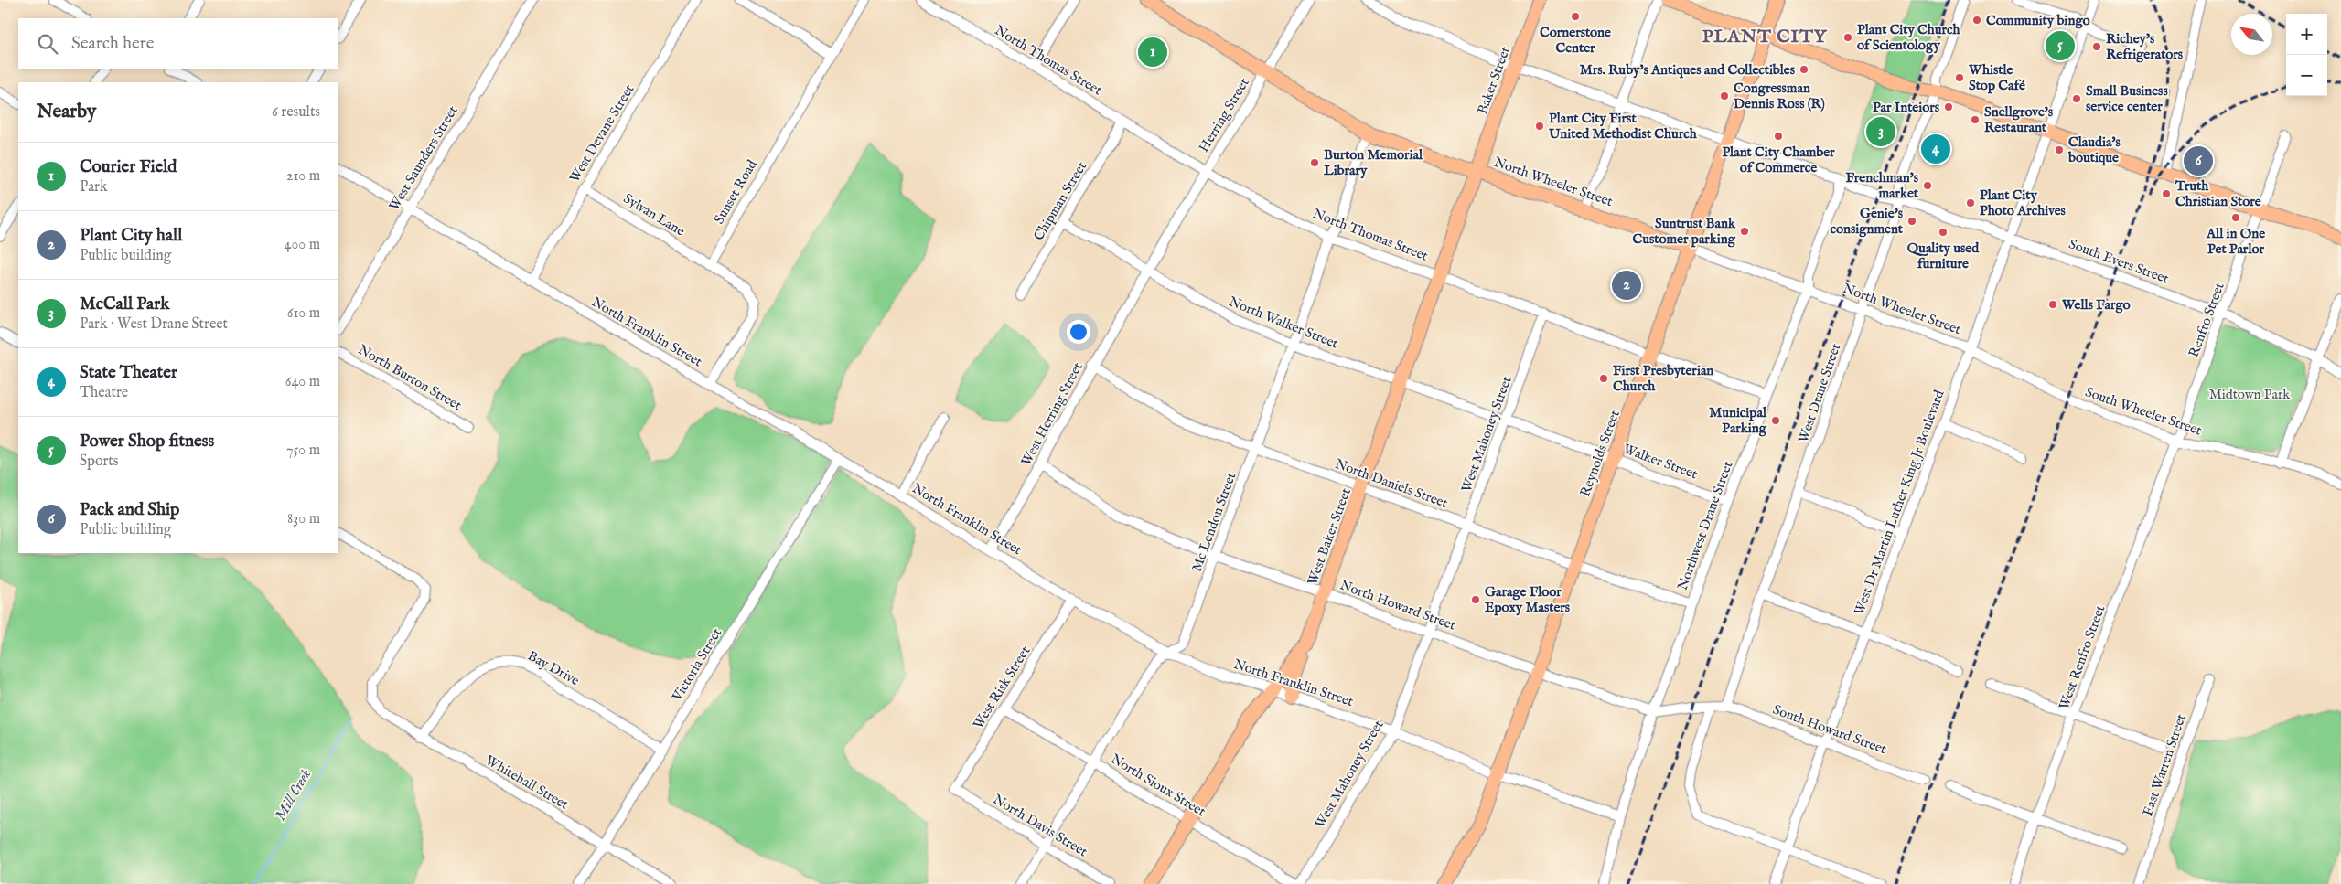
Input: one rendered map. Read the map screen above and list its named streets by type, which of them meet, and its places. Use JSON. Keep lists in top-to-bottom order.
{
  "streets": {
    "main road": [
      "Baker Street",
      "North Wheeler Street",
      "Reynolds Street",
      "West Baker Street"
    ],
    "street": [
      "North Thomas Street",
      "Herring Street",
      "West Devane Street",
      "West Saunders Street",
      "Sunset Road",
      "Chipman Street",
      "Sylvan Lane",
      "South Evers Street",
      "Renfro Street",
      "North Walker Street",
      "North Franklin Street",
      "North Burton Street",
      "West Drane Street",
      "South Wheeler Street",
      "West Herring Street",
      "West Mahoney Street",
      "Walker Street",
      "North Daniels Street",
      "West Dr Martin Luther King Jr Boulevard",
      "Mc Lendon Street",
      "Northwest Drane Street",
      "North Howard Street",
      "West Renfro Street",
      "Victoria Street",
      "Bay Drive",
      "West Risk Street",
      "South Howard Street",
      "East Warren Street",
      "Whitehall Street",
      "North Sioux Street",
      "North Davis Street"
    ]
  },
  "crossings": [
    ["North Thomas Street", "Herring Street"],
    ["North Thomas Street", "Chipman Street"],
    ["North Thomas Street", "West Herring Street"],
    ["North Thomas Street", "West Mahoney Street"],
    ["North Thomas Street", "Reynolds Street"],
    ["North Thomas Street", "Mc Lendon Street"],
    ["North Thomas Street", "Northwest Drane Street"],
    ["North Thomas Street", "West Baker Street"],
    ["Baker Street", "North Wheeler Street"],
    ["Baker Street", "South Evers Street"],
    ["Baker Street", "West Baker Street"],
    ["Herring Street", "North Wheeler Street"],
    ["Herring Street", "West Herring Street"],
    ["West Devane Street", "Sylvan Lane"],
    ["West Devane Street", "North Franklin Street"],
    ["West Saunders Street", "North Franklin Street"],
    ["North Wheeler Street", "West Drane Street"],
    ["North Wheeler Street", "South Wheeler Street"],
    ["North Wheeler Street", "Reynolds Street"],
    ["North Wheeler Street", "West Dr Martin Luther King Jr Boulevard"],
    ["North Wheeler Street", "Mc Lendon Street"],
    ["North Wheeler Street", "Northwest Drane Street"],
    ["North Wheeler Street", "West Baker Street"],
    ["Sunset Road", "Sylvan Lane"],
    ["Chipman Street", "North Walker Street"],
    ["South Evers Street", "Renfro Street"],
    ["South Evers Street", "West Drane Street"],
    ["South Evers Street", "Reynolds Street"],
    ["South Evers Street", "West Dr Martin Luther King Jr Boulevard"],
    ["South Evers Street", "Northwest Drane Street"],
    ["Renfro Street", "South Wheeler Street"],
    ["Renfro Street", "West Renfro Street"],
    ["North Walker Street", "West Herring Street"],
    ["North Walker Street", "West Mahoney Street"],
    ["North Walker Street", "Walker Street"],
    ["North Walker Street", "Mc Lendon Street"],
    ["North Walker Street", "West Baker Street"],
    ["North Franklin Street", "West Herring Street"],
    ["North Franklin Street", "West Mahoney Street"],
    ["North Franklin Street", "Reynolds Street"],
    ["North Franklin Street", "Mc Lendon Street"],
    ["North Franklin Street", "Northwest Drane Street"],
    ["North Franklin Street", "West Baker Street"],
    ["North Franklin Street", "Victoria Street"],
    ["North Franklin Street", "West Risk Street"],
    ["West Drane Street", "South Howard Street"],
    ["South Wheeler Street", "West Dr Martin Luther King Jr Boulevard"],
    ["South Wheeler Street", "West Renfro Street"],
    ["West Herring Street", "North Daniels Street"],
    ["West Herring Street", "North Howard Street"],
    ["West Mahoney Street", "Walker Street"],
    ["West Mahoney Street", "North Daniels Street"],
    ["West Mahoney Street", "North Howard Street"],
    ["Reynolds Street", "Walker Street"],
    ["Reynolds Street", "North Daniels Street"],
    ["Reynolds Street", "North Howard Street"],
    ["Walker Street", "Northwest Drane Street"],
    ["North Daniels Street", "Mc Lendon Street"],
    ["North Daniels Street", "Northwest Drane Street"],
    ["North Daniels Street", "West Baker Street"],
    ["West Dr Martin Luther King Jr Boulevard", "South Howard Street"],
    ["Mc Lendon Street", "North Howard Street"],
    ["Mc Lendon Street", "North Sioux Street"],
    ["Mc Lendon Street", "North Davis Street"],
    ["Northwest Drane Street", "North Howard Street"],
    ["West Baker Street", "North Howard Street"],
    ["West Baker Street", "North Sioux Street"],
    ["Victoria Street", "Bay Drive"],
    ["Victoria Street", "Whitehall Street"],
    ["Bay Drive", "Whitehall Street"],
    ["West Risk Street", "North Sioux Street"],
    ["West Risk Street", "North Davis Street"]
  ],
  "districts": ["PLANT CITY"],
  "water": ["Mill Creek"],
  "parks": ["Midtown Park"],
  "places": [
    "Cornerstone Center",
    "Community bingo",
    "Plant City Church of Scientology",
    "Richey's Refrigerators",
    "Mrs. Ruby's Antiques and Collectibles",
    "Whistle Stop Café",
    "Congressman Dennis Ross (R)",
    "Small Business service center",
    "Par Inteiors",
    "Snellgrove's Restaurant",
    "Plant City First United Methodist Church",
    "Plant City Chamber of Commerce",
    "Claudia's boutique",
    "Burton Memorial Library",
    "Frenchman's market",
    "Truth Christian Store",
    "Plant City Photo Archives",
    "All in One Pet Parlor",
    "Genie's consignment",
    "Suntrust Bank Customer parking",
    "Quality used furniture",
    "Wells Fargo",
    "First Presbyterian Church",
    "Municipal Parking",
    "Garage Floor Epoxy Masters"
  ],
  "north": "top left",
  "page": {
    "map_buttons": ["+", "−"],
    "search": "Search here",
    "pins": [
      "5",
      "1",
      "3",
      "4",
      "6",
      "2"
    ],
    "heading": ["Nearby", "6 results"],
    "list": [
      {
        "mark": "1",
        "name": "Courier Field",
        "note": "Park",
        "value": "210 m"
      },
      {
        "mark": "2",
        "name": "Plant City hall",
        "note": "Public building",
        "value": "400 m"
      },
      {
        "mark": "3",
        "name": "McCall Park",
        "note": "Park · West Drane Street",
        "value": "610 m"
      },
      {
        "mark": "4",
        "name": "State Theater",
        "note": "Theatre",
        "value": "640 m"
      },
      {
        "mark": "5",
        "name": "Power Shop fitness",
        "note": "Sports",
        "value": "750 m"
      },
      {
        "mark": "6",
        "name": "Pack and Ship",
        "note": "Public building",
        "value": "830 m"
      }
    ]
  }
}
